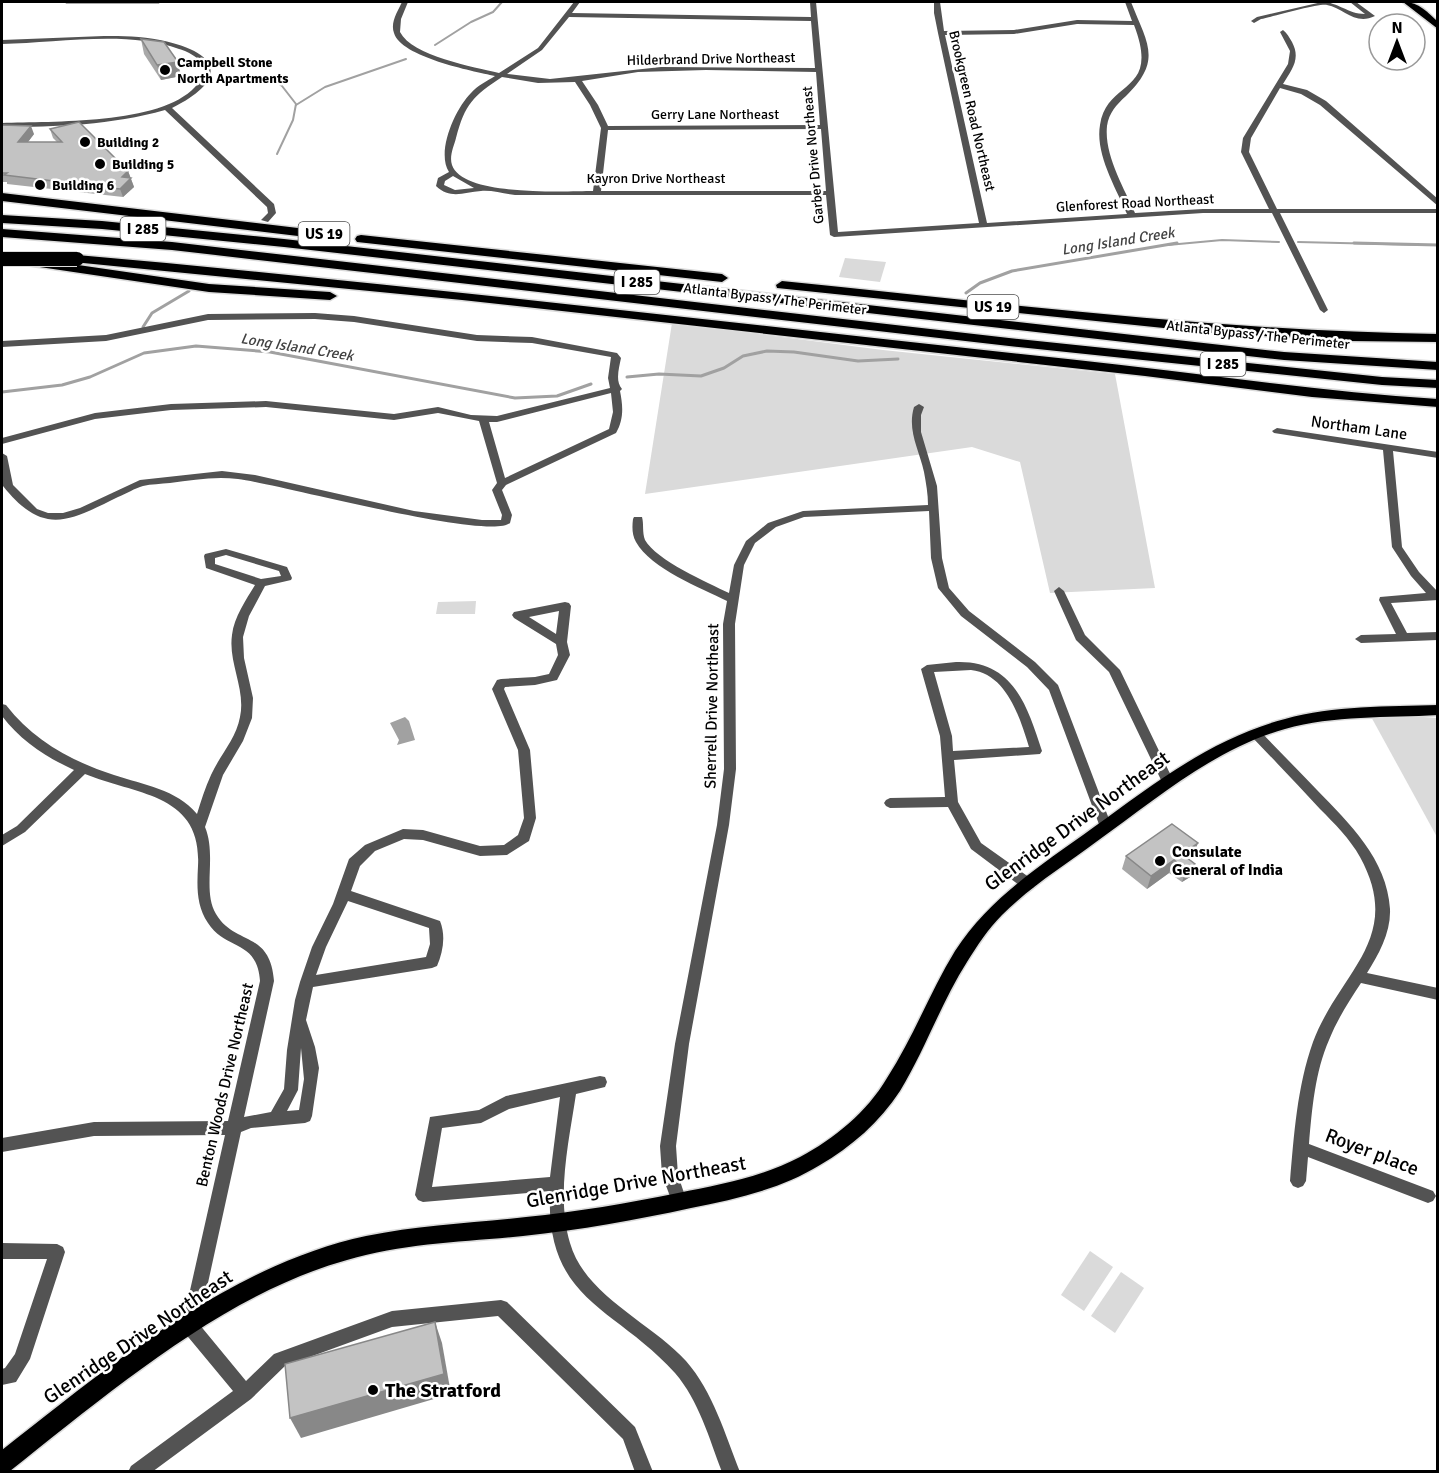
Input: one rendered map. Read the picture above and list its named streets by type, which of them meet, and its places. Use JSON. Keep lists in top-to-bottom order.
{
  "streets": {
    "highway": ["I 285", "US 19", "Atlanta Bypass / The Perimeter"],
    "main road": ["Glenridge Drive Northeast"],
    "street": [
      "Hilderbrand Drive Northeast",
      "Brookgreen Road Northeast",
      "Gerry Lane Northeast",
      "Garber Drive Northeast",
      "Kayron Drive Northeast",
      "Glenforest Road Northeast",
      "Northam Lane",
      "Sherrell Drive Northeast",
      "Benton Woods Drive Northeast",
      "Royer place"
    ]
  },
  "crossings": [
    ["Hilderbrand Drive Northeast", "Gerry Lane Northeast"],
    ["Hilderbrand Drive Northeast", "Garber Drive Northeast"],
    ["Hilderbrand Drive Northeast", "Kayron Drive Northeast"],
    ["Brookgreen Road Northeast", "Glenforest Road Northeast"],
    ["Gerry Lane Northeast", "Garber Drive Northeast"],
    ["Gerry Lane Northeast", "Kayron Drive Northeast"],
    ["Garber Drive Northeast", "Kayron Drive Northeast"],
    ["Garber Drive Northeast", "Glenforest Road Northeast"],
    ["Sherrell Drive Northeast", "Glenridge Drive Northeast"],
    ["Glenridge Drive Northeast", "Benton Woods Drive Northeast"]
  ],
  "water": ["Long Island Creek"],
  "places": [
    "Campbell Stone North Apartments",
    "Building 2",
    "Building 5",
    "Building 6",
    "Consulate General of India",
    "The Stratford"
  ],
  "north": "top"
}
